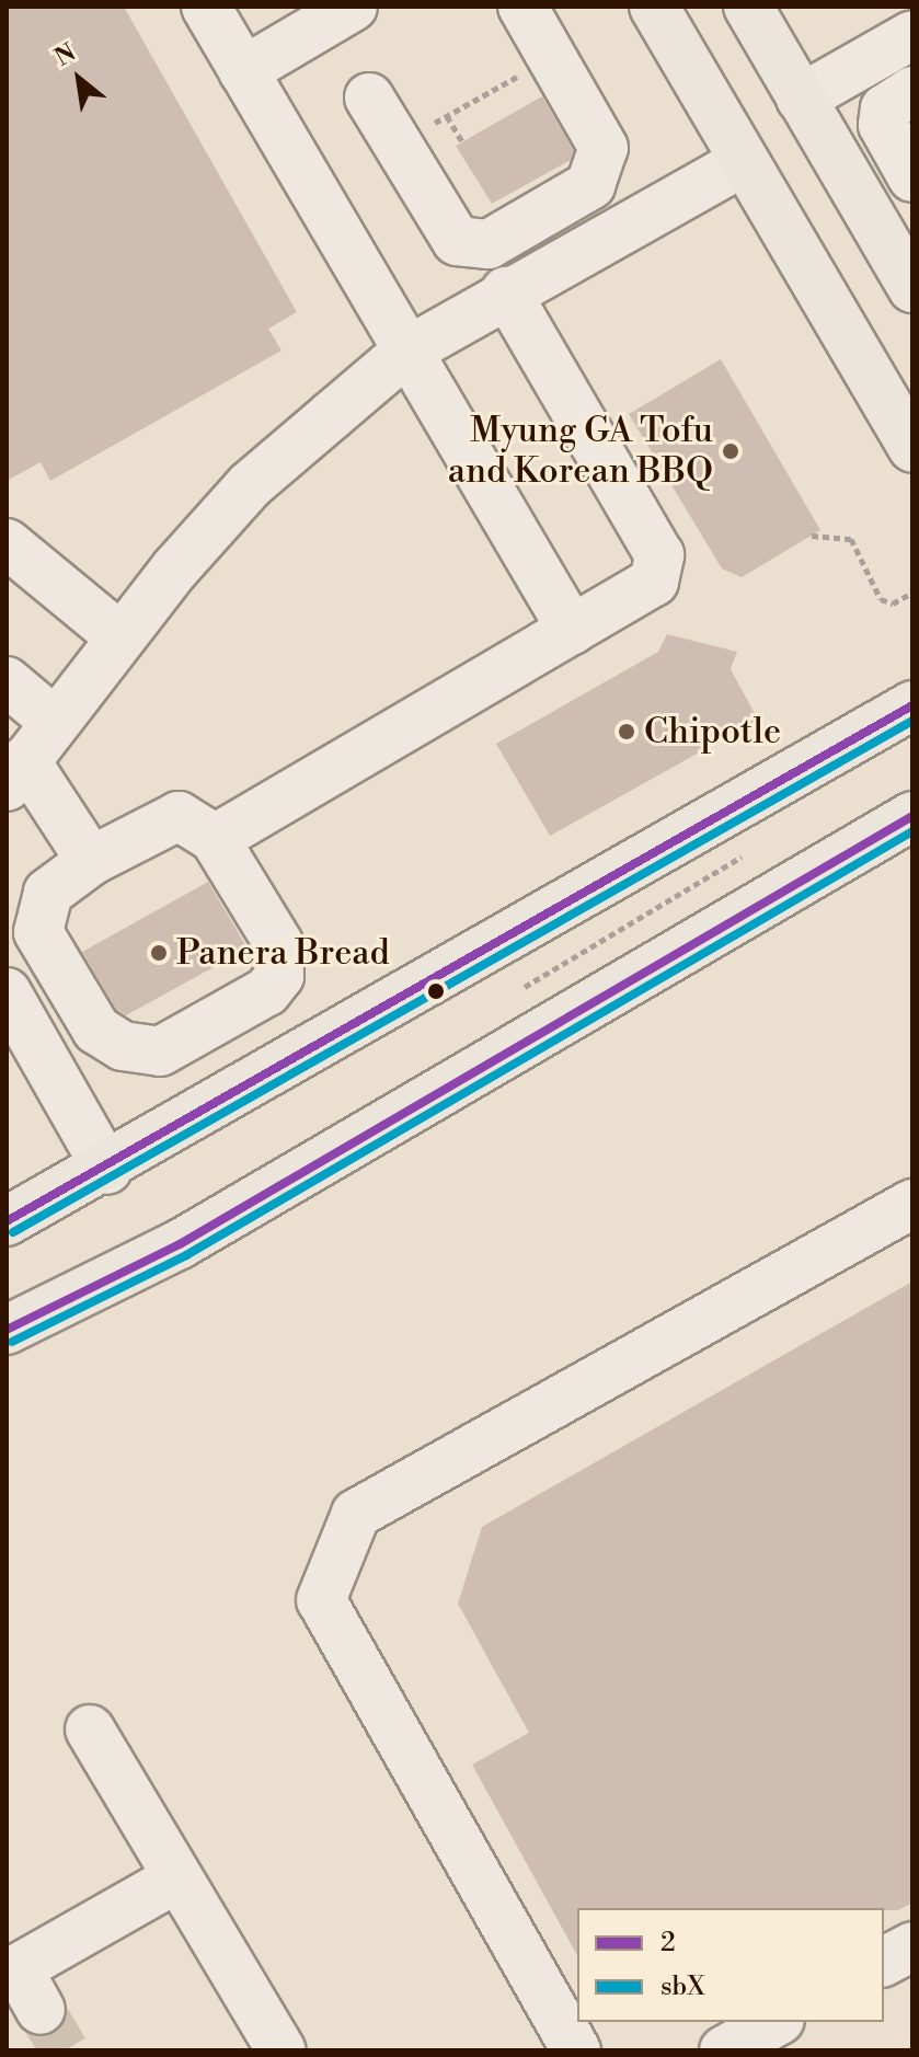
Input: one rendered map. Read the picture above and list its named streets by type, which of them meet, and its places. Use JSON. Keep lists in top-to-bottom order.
{
  "places": ["Myung GA Tofu and Korean BBQ", "Chipotle", "Panera Bread"],
  "lines": ["transit line 2", "transit line sbX"],
  "legend": ["2", "sbX"],
  "north": "top left"
}
